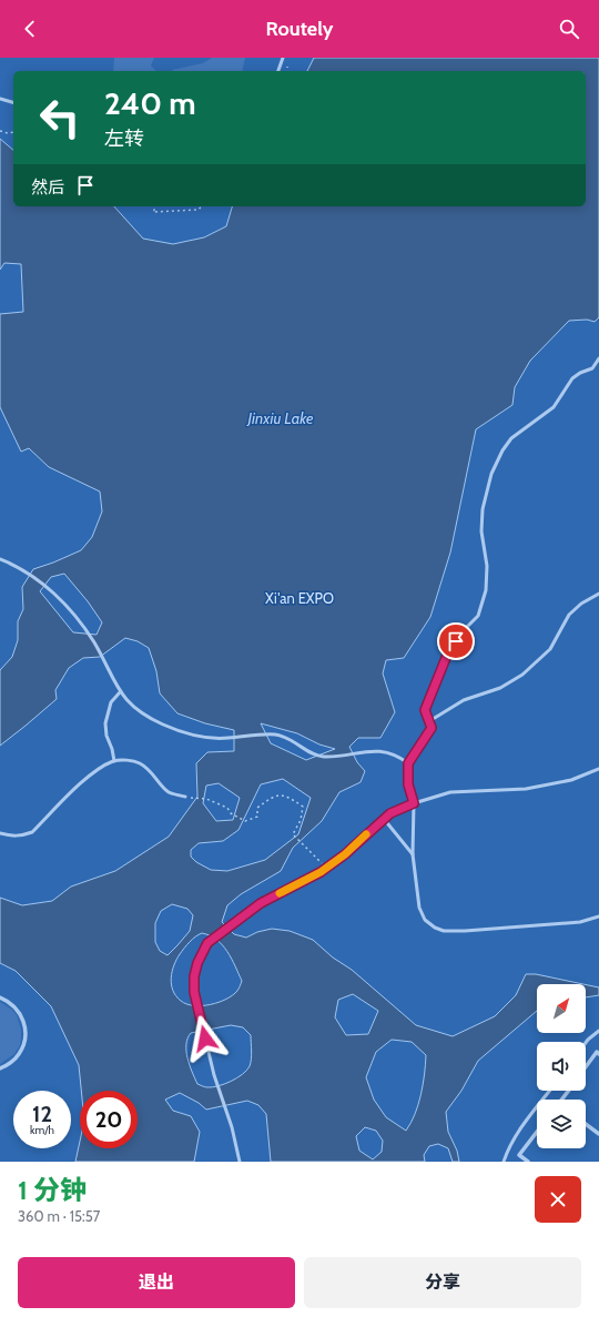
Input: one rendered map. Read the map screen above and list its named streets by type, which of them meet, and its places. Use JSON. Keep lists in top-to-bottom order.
{
  "water": ["Jinxiu Lake"],
  "parks": ["Xi'an EXPO"],
  "north": "top right",
  "page": {
    "header": "Routely",
    "turn": ["240 m", "左转"],
    "then": "然后",
    "speed": "12 km/h",
    "limit": "20",
    "heading": ["1 分钟", "360 m · 15:57"],
    "buttons": ["退出", "分享"]
  }
}
